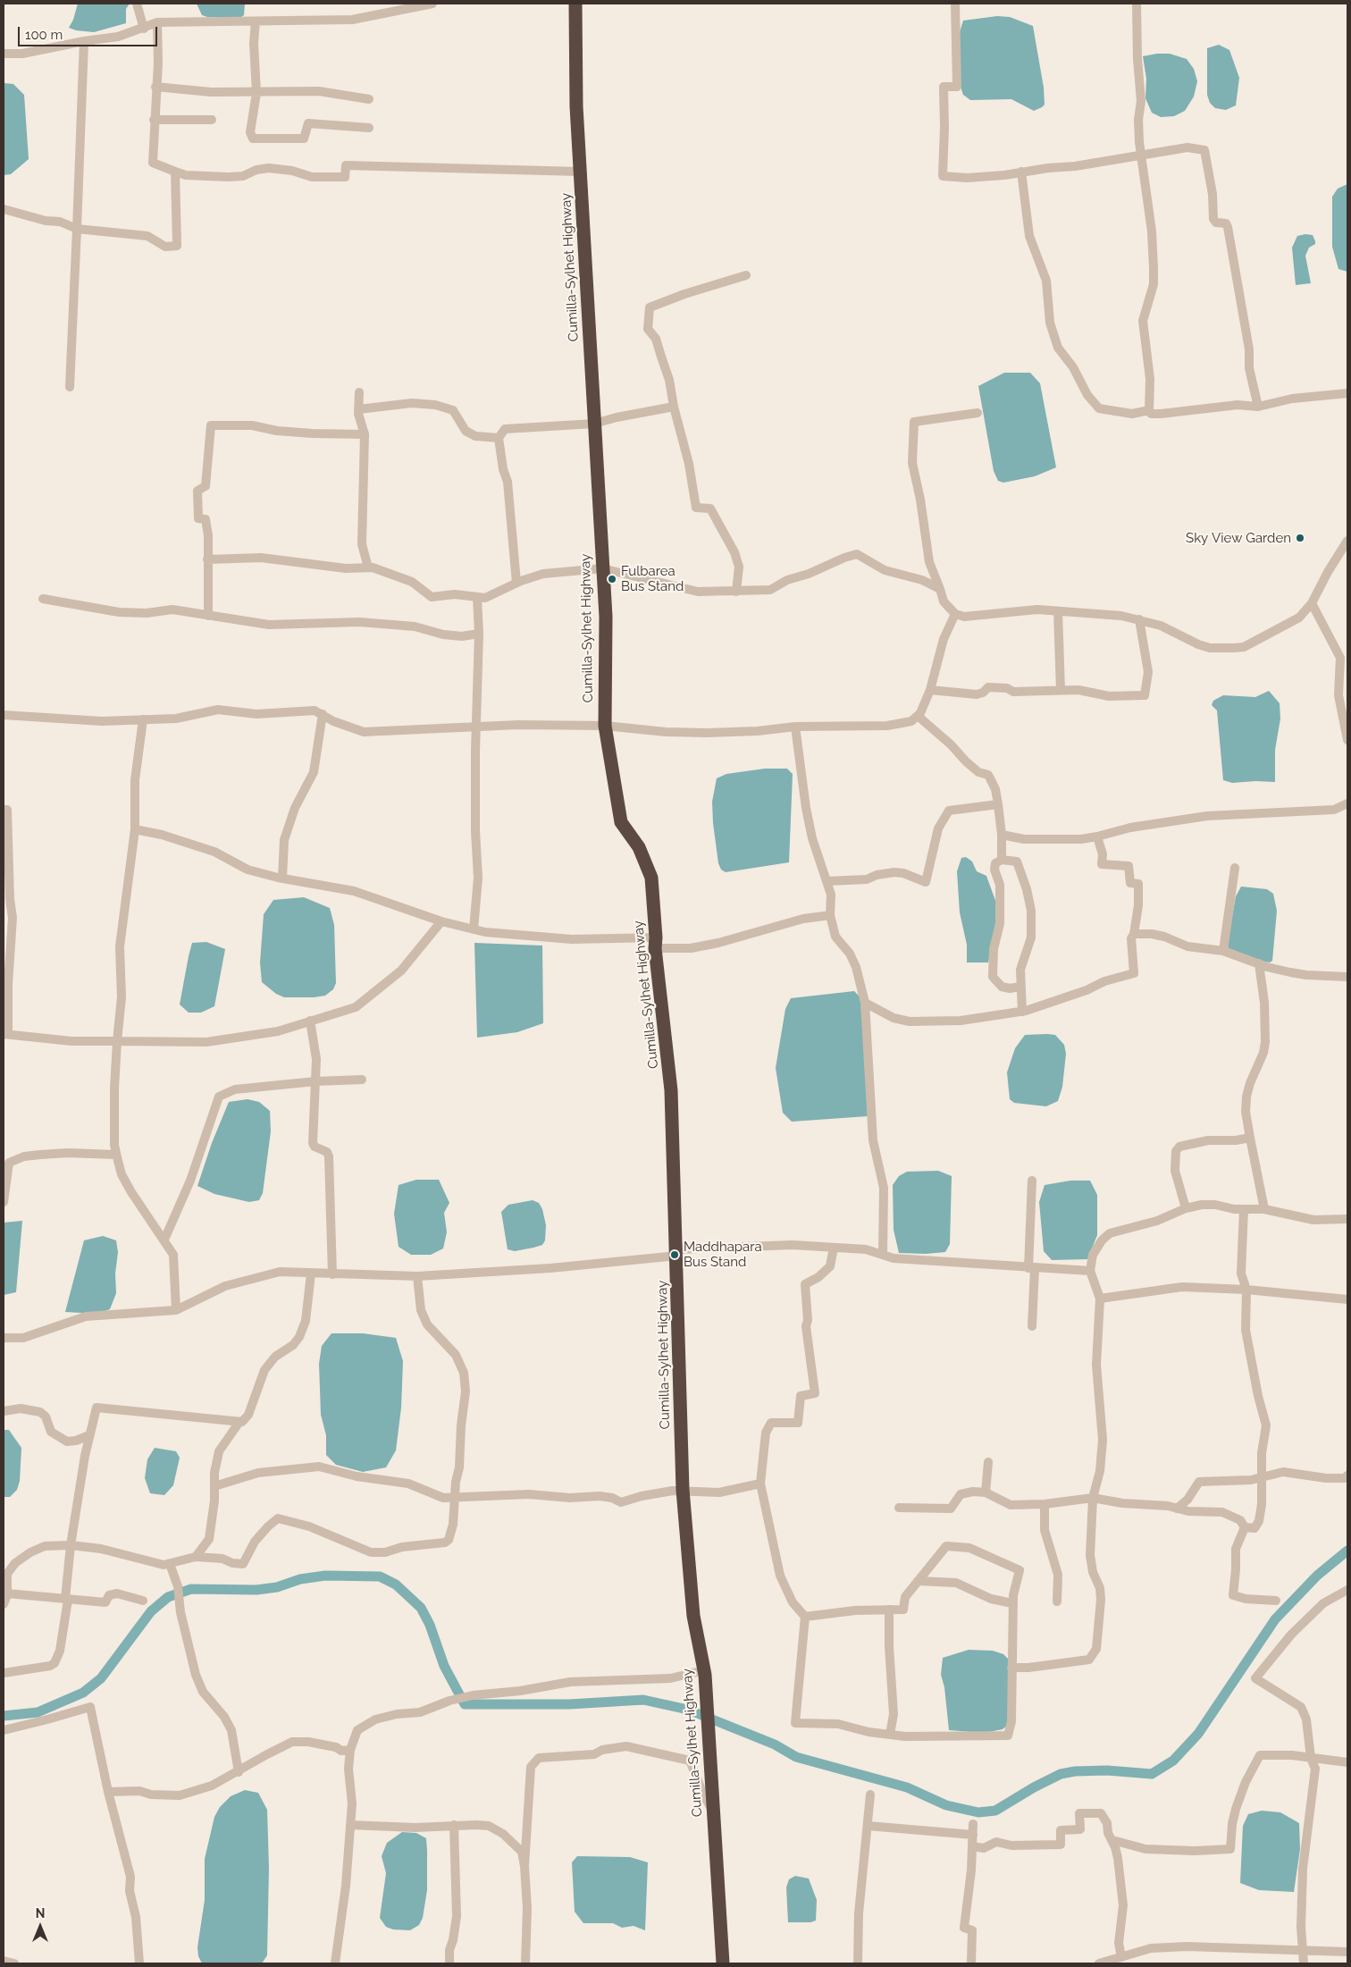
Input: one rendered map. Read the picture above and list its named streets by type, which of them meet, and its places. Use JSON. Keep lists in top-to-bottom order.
{
  "streets": {
    "highway": ["Cumilla-Sylhet Highway"]
  },
  "places": ["Sky View Garden", "Fulbarea Bus Stand", "Maddhapara Bus Stand"],
  "scale_bar": "100 m",
  "north": "top"
}
